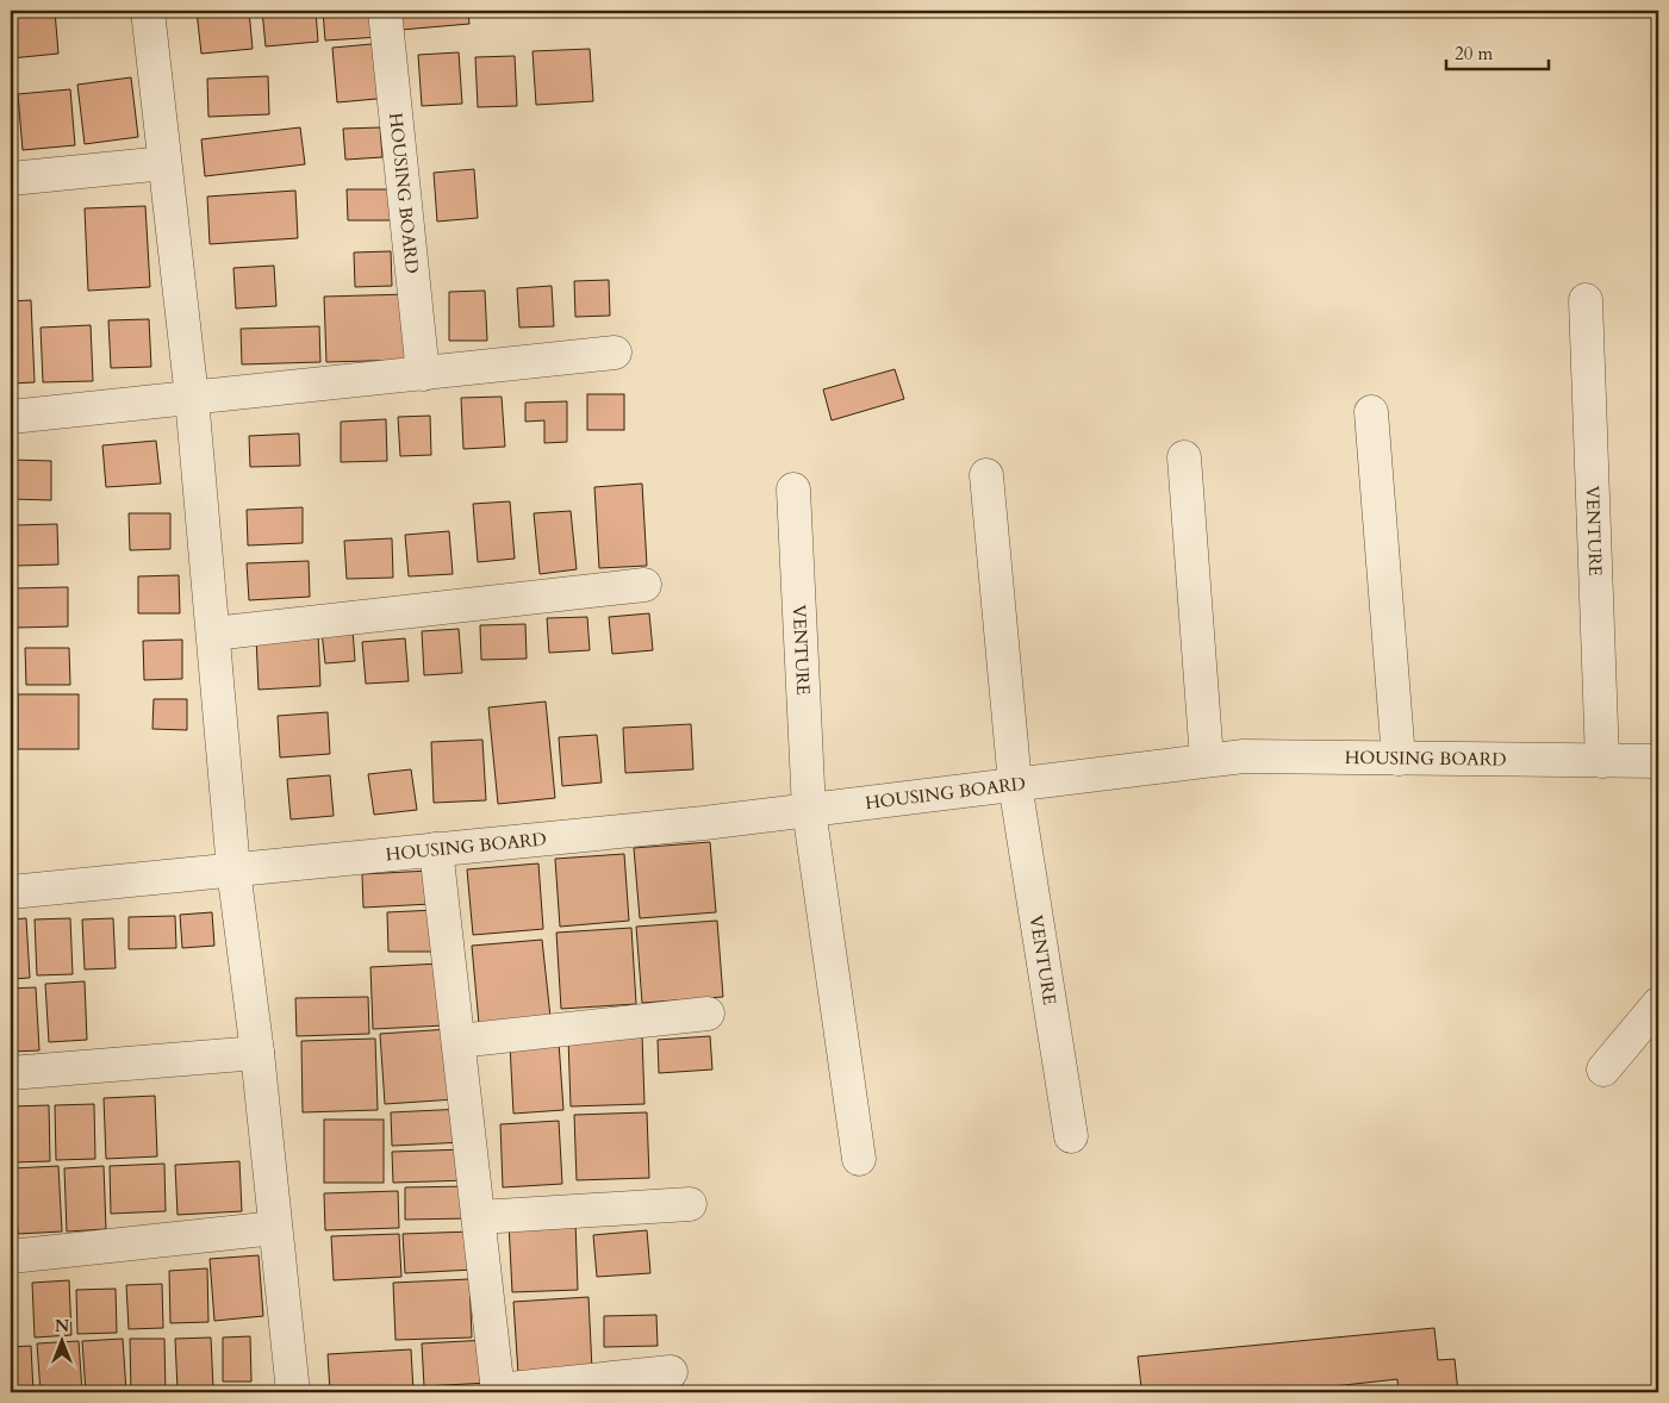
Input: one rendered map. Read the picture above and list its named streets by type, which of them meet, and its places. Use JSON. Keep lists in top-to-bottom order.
{
  "streets": {
    "street": ["HOUSING BOARD", "VENTURE"]
  },
  "crossings": [
    ["HOUSING BOARD", "VENTURE"]
  ],
  "scale_bar": "20 m",
  "north": "top"
}
